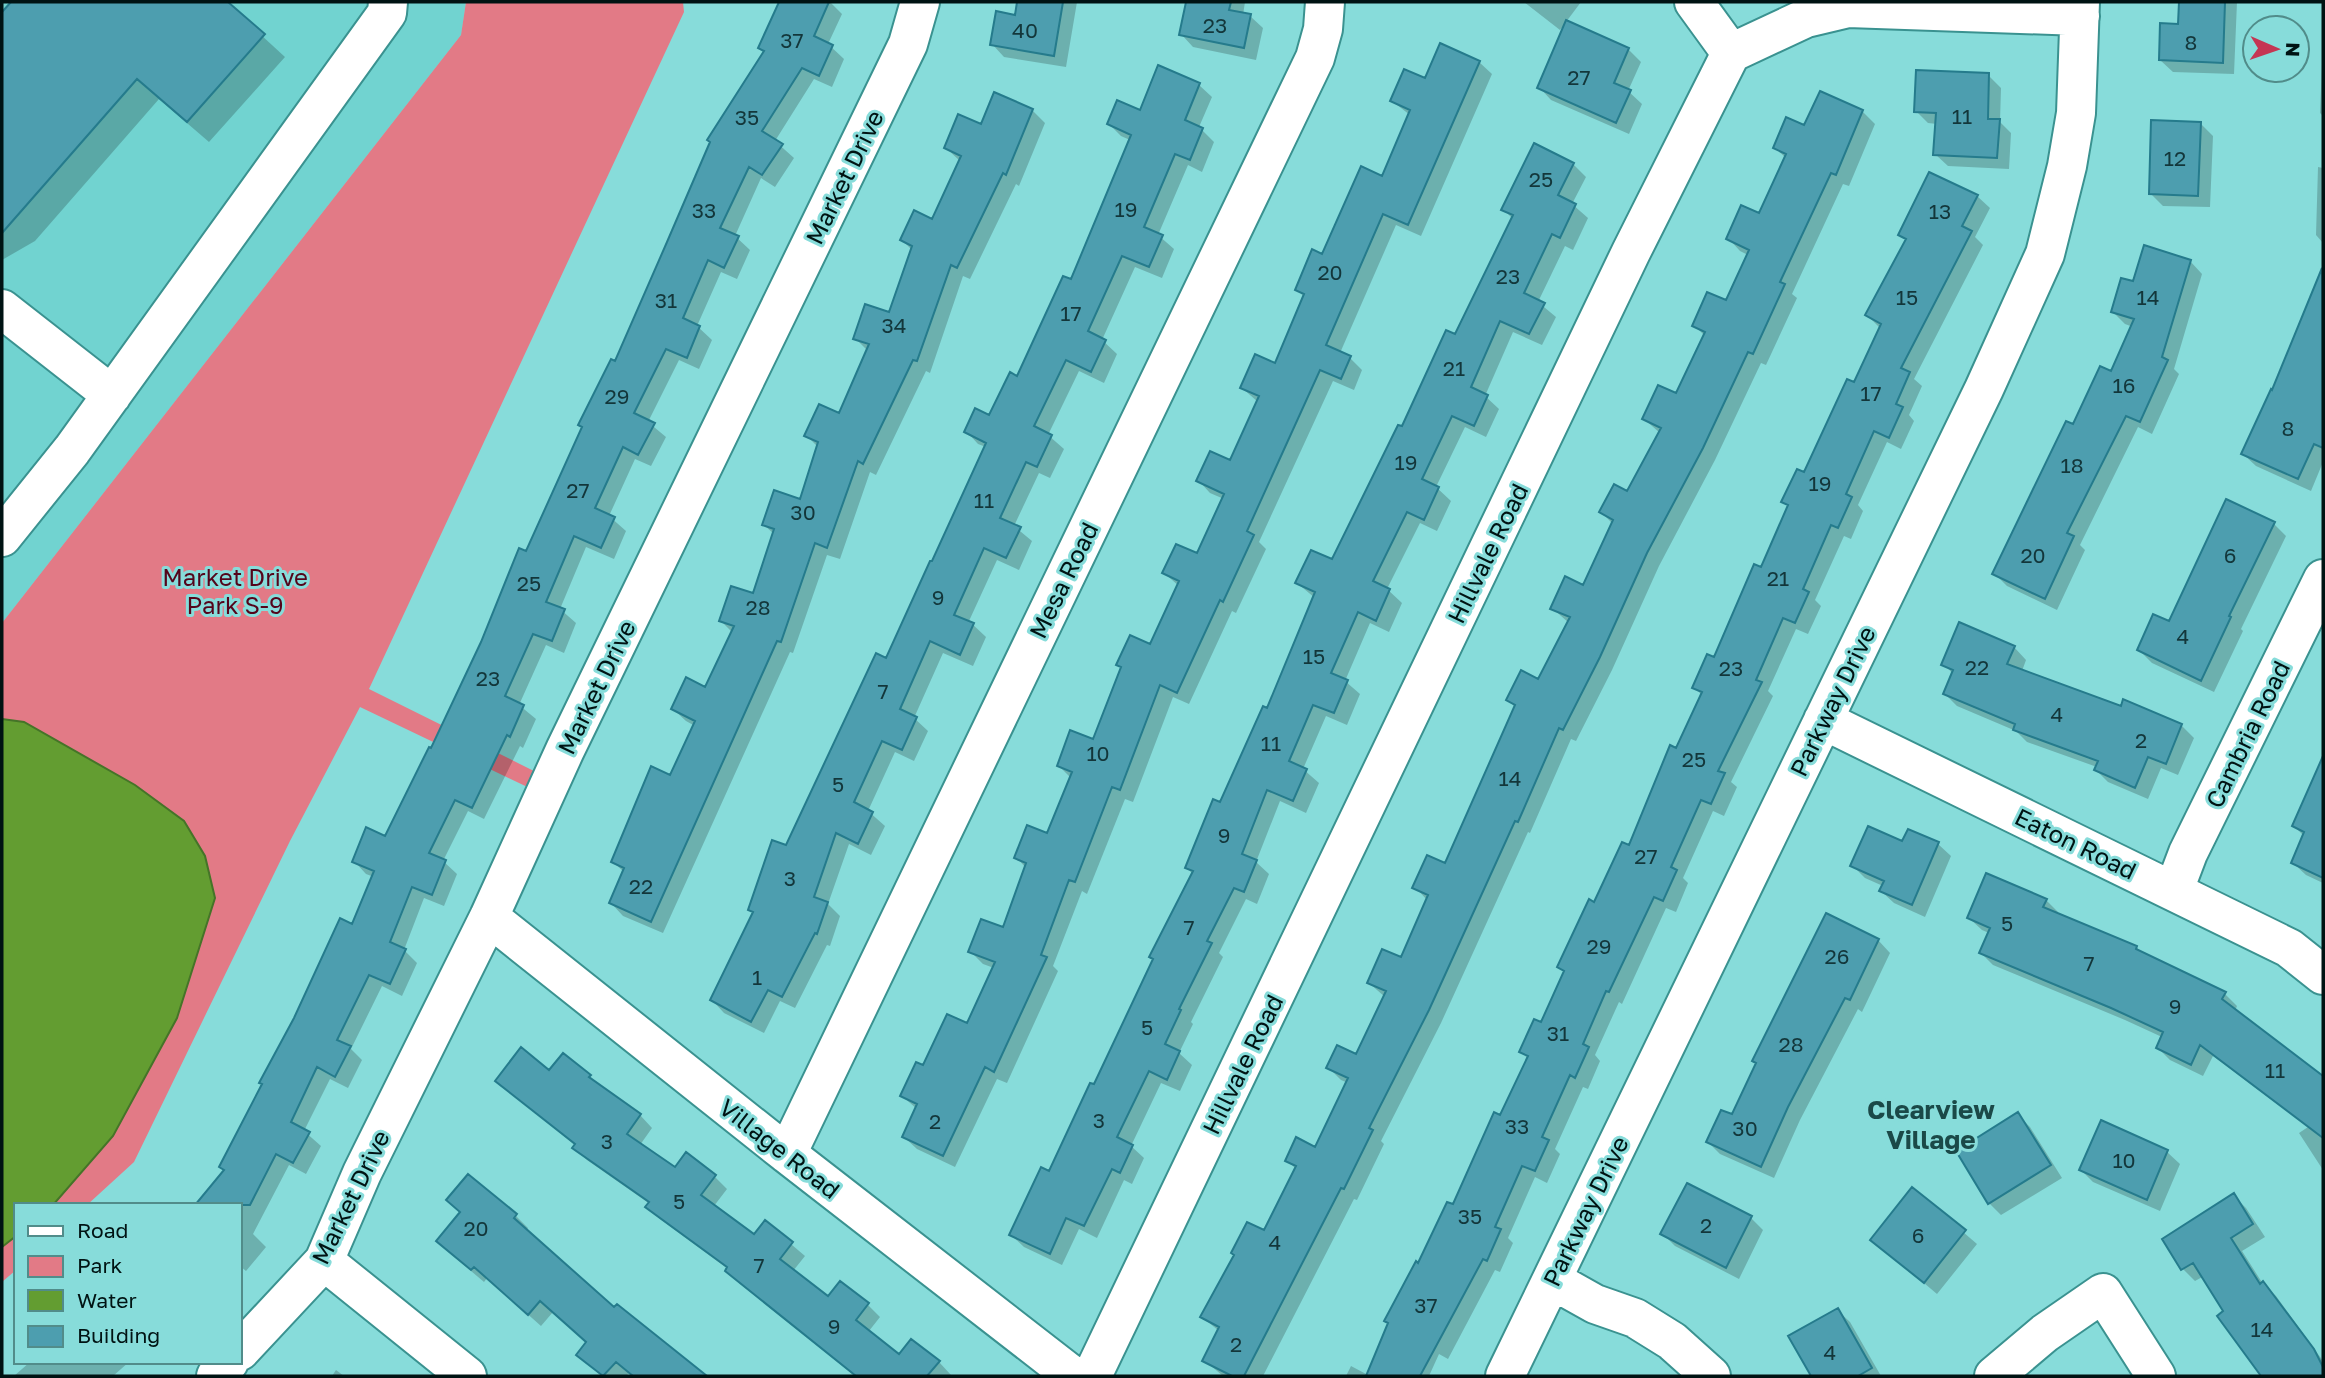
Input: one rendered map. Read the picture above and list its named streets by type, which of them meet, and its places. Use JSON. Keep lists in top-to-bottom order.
{
  "streets": {
    "street": [
      "Market Drive",
      "Hillvale Road",
      "Mesa Road",
      "Parkway Drive",
      "Cambria Road",
      "Eaton Road",
      "Village Road"
    ]
  },
  "crossings": [
    ["Market Drive", "Village Road"],
    ["Mesa Road", "Village Road"],
    ["Parkway Drive", "Eaton Road"],
    ["Cambria Road", "Eaton Road"]
  ],
  "districts": ["Clearview Village"],
  "parks": ["Market Drive Park S-9"],
  "house_numbers": [
    "23",
    "40",
    "37",
    "8",
    "27",
    "11",
    "35",
    "12",
    "25",
    "19",
    "33",
    "13",
    "20",
    "23",
    "15",
    "14",
    "31",
    "17",
    "34",
    "21",
    "16",
    "17",
    "29",
    "8",
    "19",
    "18",
    "19",
    "27",
    "11",
    "30",
    "20",
    "6",
    "21",
    "25",
    "9",
    "28",
    "4",
    "15",
    "22",
    "23",
    "23",
    "7",
    "4",
    "2",
    "11",
    "10",
    "25",
    "14",
    "5",
    "9",
    "27",
    "3",
    "22",
    "5",
    "7",
    "29",
    "26",
    "7",
    "1",
    "9",
    "5",
    "31",
    "28",
    "11",
    "3",
    "2",
    "33",
    "30",
    "3",
    "10",
    "5",
    "35",
    "2",
    "20",
    "6",
    "4",
    "7",
    "37",
    "9",
    "14",
    "2",
    "4"
  ],
  "legend": [
    "Road",
    "Park",
    "Water",
    "Building"
  ],
  "north": "right"
}
